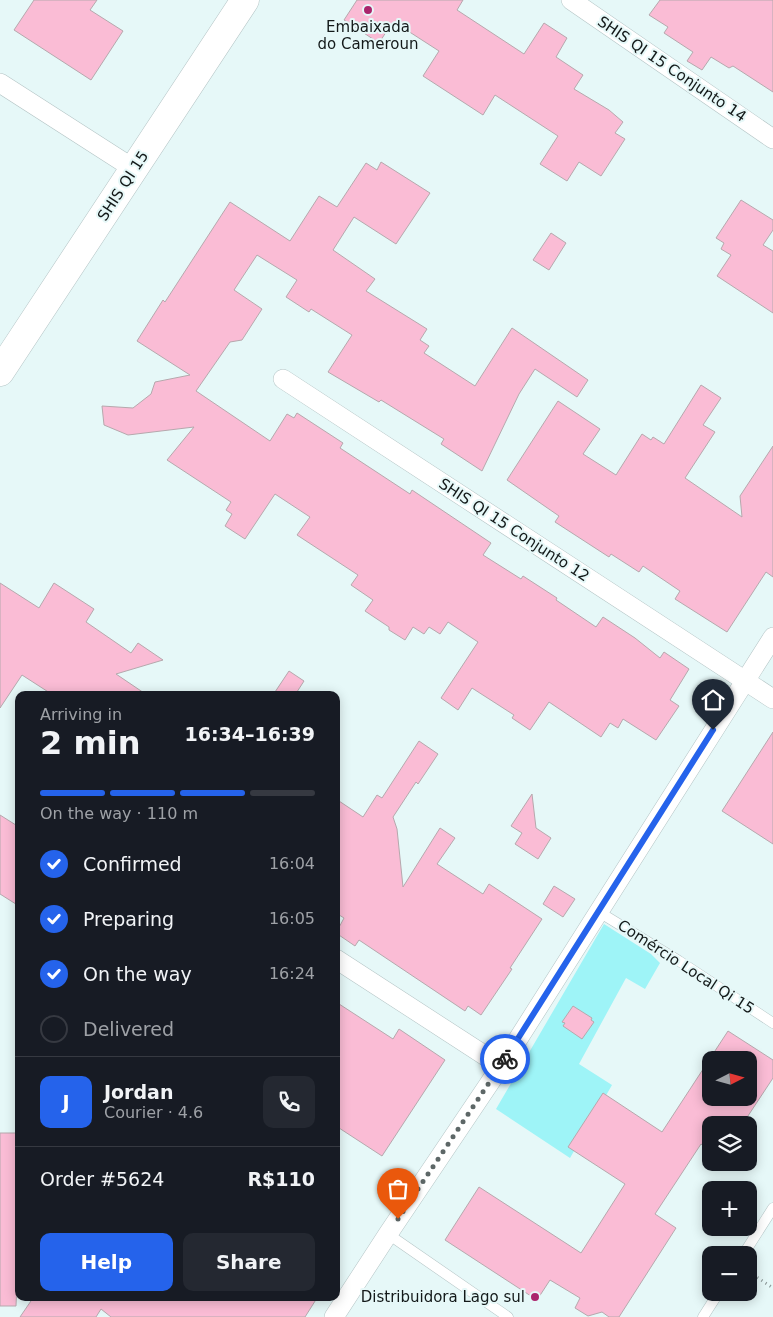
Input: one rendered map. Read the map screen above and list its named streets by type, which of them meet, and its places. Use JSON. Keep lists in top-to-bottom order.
{
  "streets": {
    "street": ["SHIS QI 15 Conjunto 14", "SHIS QI 15", "SHIS QI 15 Conjunto 12"],
    "lane": ["Comércio Local Qi 15"]
  },
  "places": ["Embaixada do Cameroun", "Distribuidora Lago sul"],
  "north": "right",
  "page": {
    "heading": ["2 min", "Arriving in", "16:34–16:39"],
    "panel": [
      "Jordan",
      "Courier · 4.6",
      "Order #5624",
      "R$110"
    ],
    "bar": "On the way · 110 m",
    "list": [
      ["Confirmed", "16:04"],
      ["Preparing", "16:05"],
      ["On the way", "16:24"],
      "Delivered"
    ],
    "map_buttons": ["+", "−"],
    "round": "J",
    "buttons": ["Help", "Share"]
  }
}
